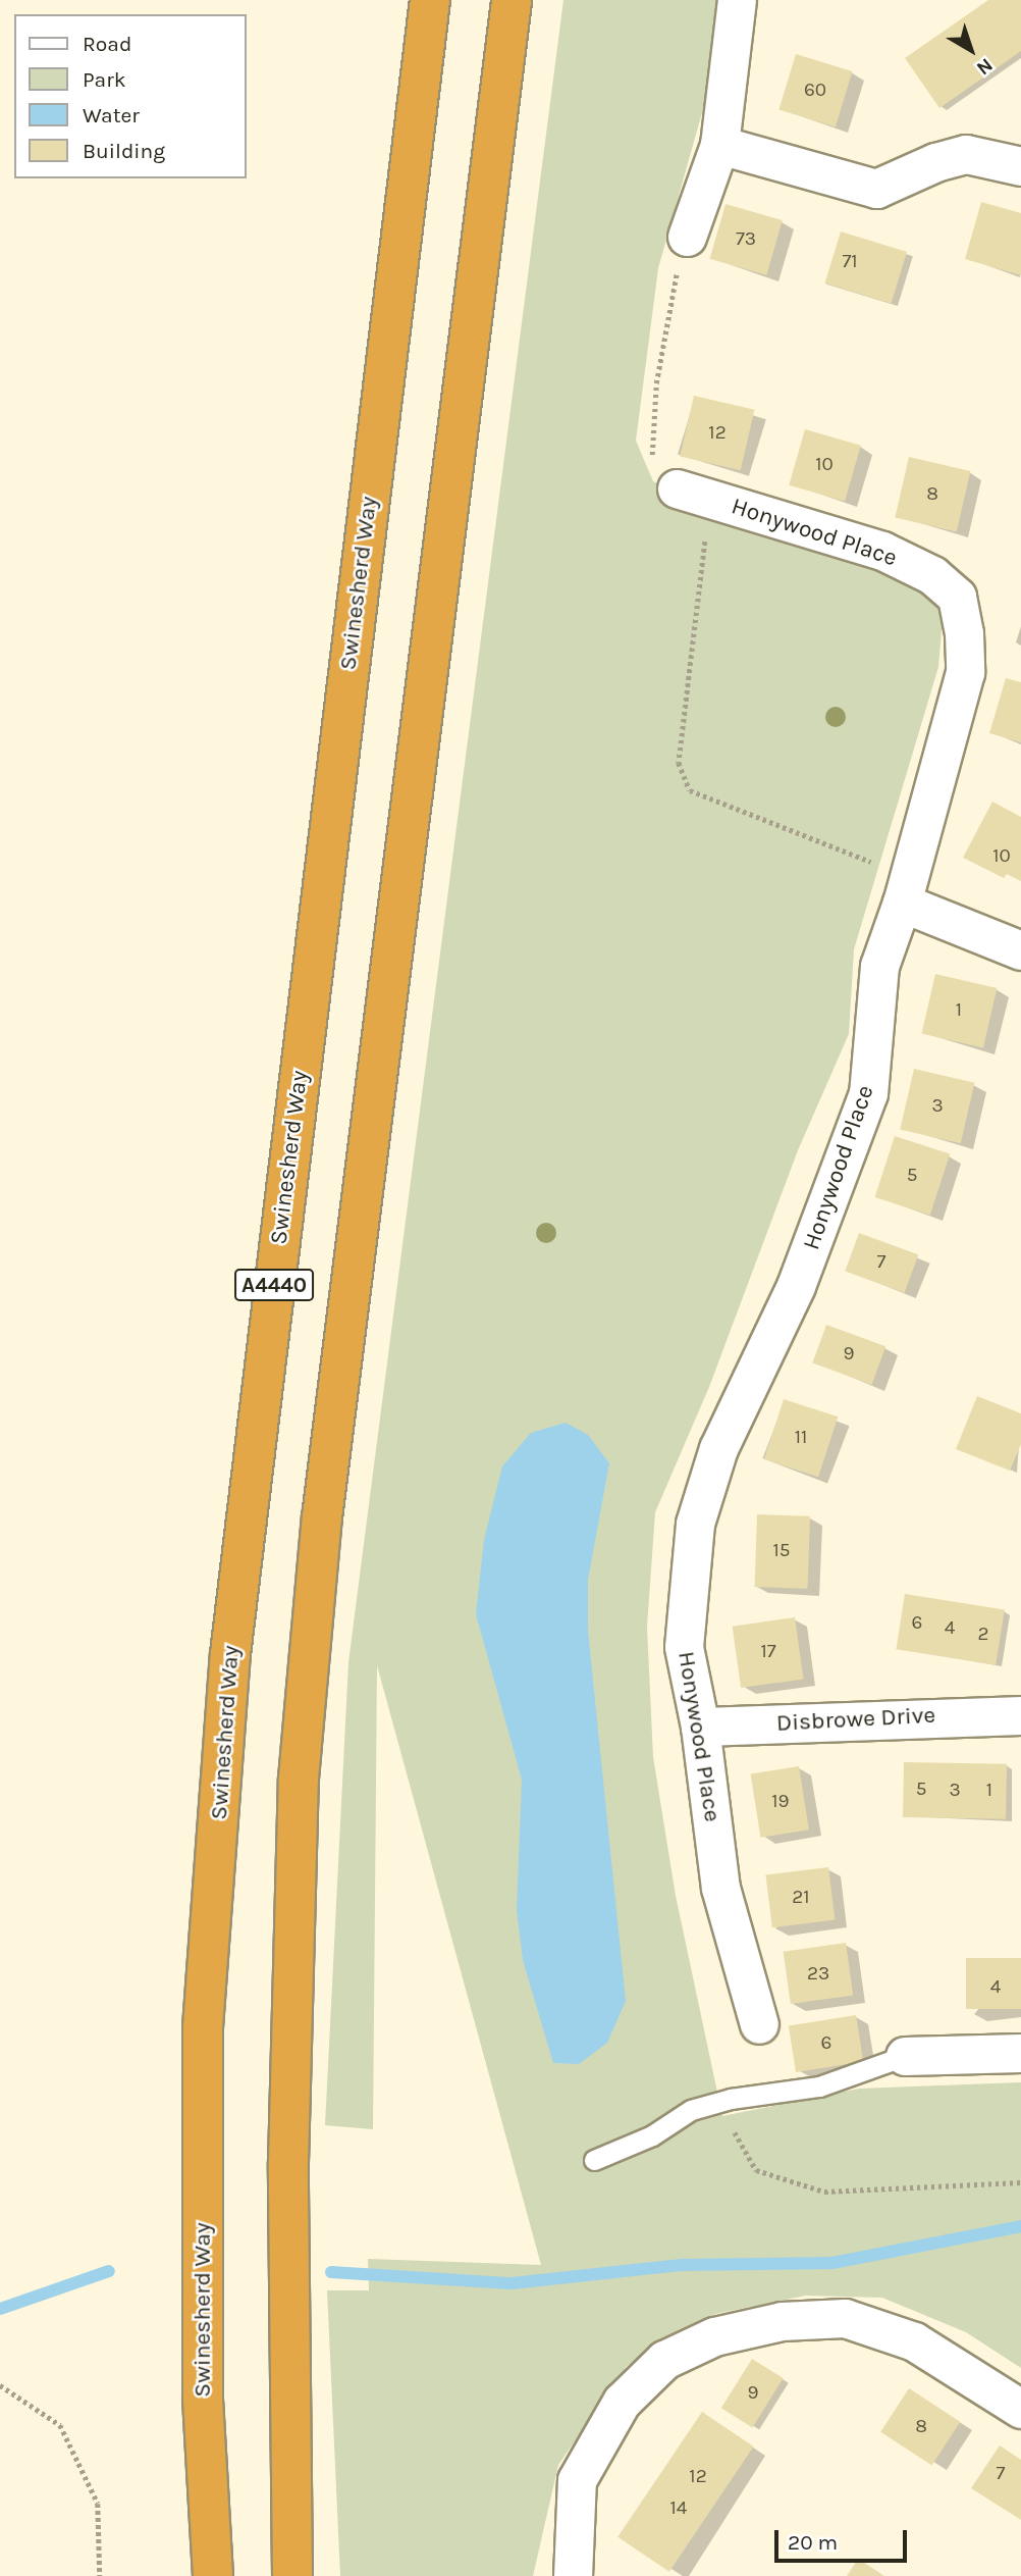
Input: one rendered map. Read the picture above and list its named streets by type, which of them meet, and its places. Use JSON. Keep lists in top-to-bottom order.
{
  "streets": {
    "highway": ["Swinesherd Way", "A4440"],
    "street": ["Honywood Place", "Disbrowe Drive"]
  },
  "crossings": [
    ["Honywood Place", "Disbrowe Drive"]
  ],
  "house_numbers": [
    "60",
    "73",
    "71",
    "12",
    "10",
    "8",
    "10",
    "1",
    "3",
    "5",
    "7",
    "9",
    "11",
    "15",
    "6",
    "4",
    "2",
    "17",
    "5",
    "3",
    "1",
    "19",
    "21",
    "23",
    "4",
    "6",
    "9",
    "8",
    "7",
    "12",
    "14"
  ],
  "legend": [
    "Road",
    "Park",
    "Water",
    "Building"
  ],
  "scale_bar": "20 m",
  "north": "bottom right"
}
